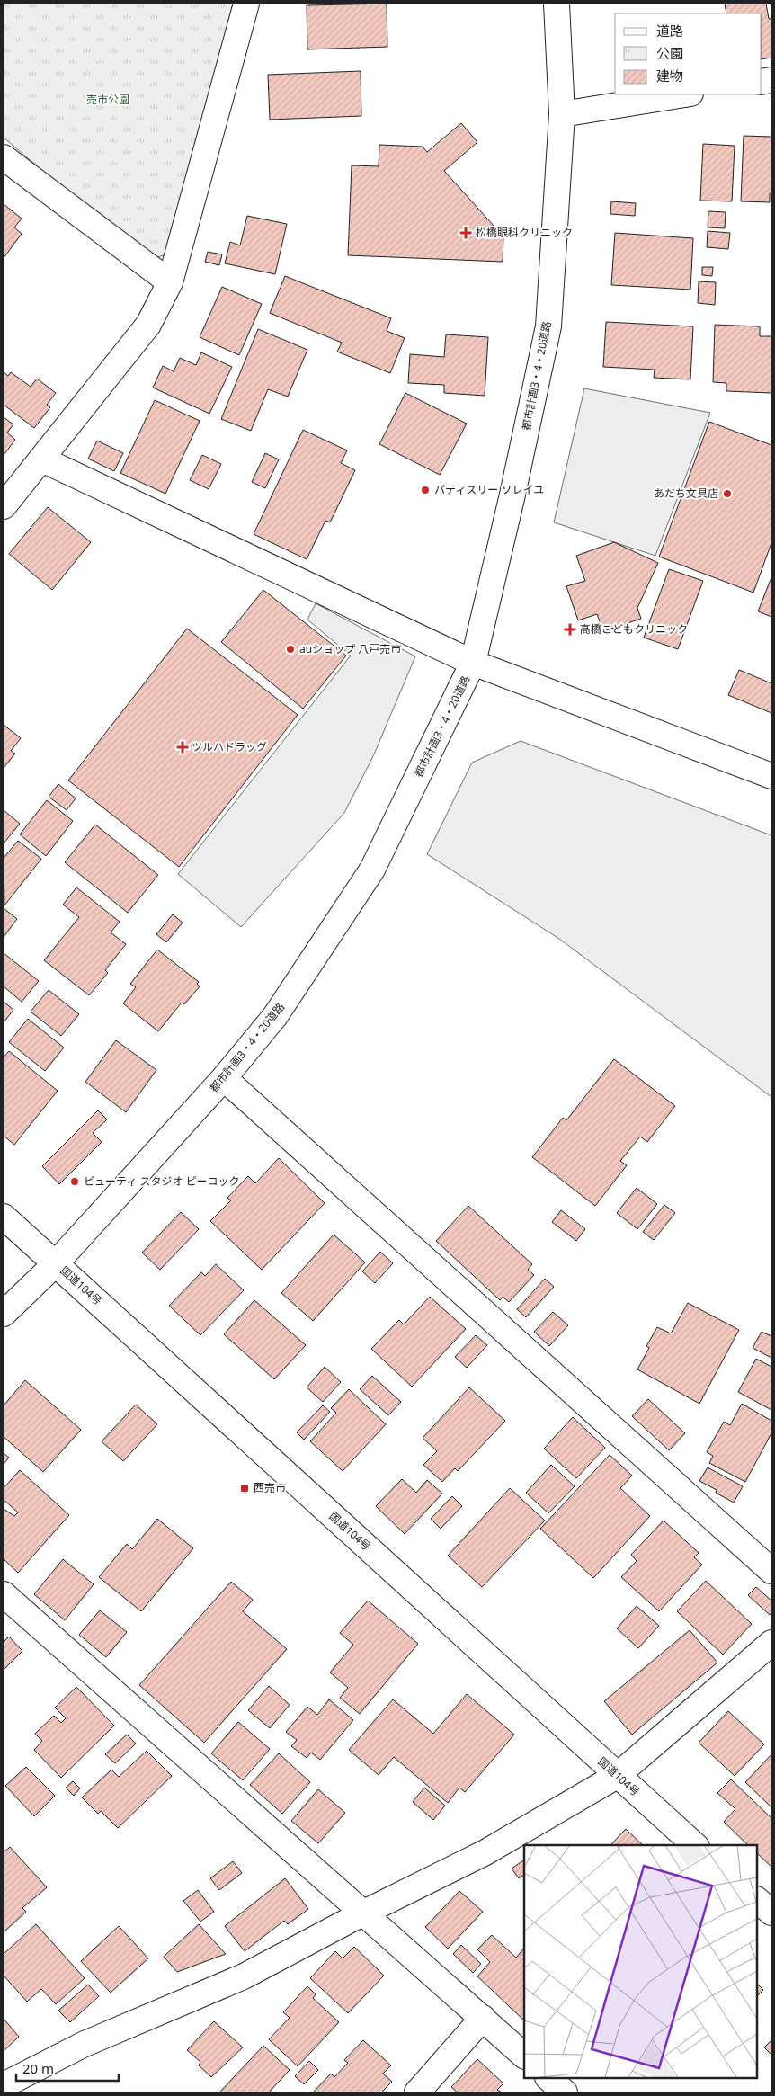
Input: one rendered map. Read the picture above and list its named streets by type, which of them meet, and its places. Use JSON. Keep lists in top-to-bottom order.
{
  "streets": {
    "main road": ["都市計画3・4・20道路", "国道104号"]
  },
  "crossings": [
    ["都市計画3・4・20道路", "国道104号"]
  ],
  "parks": ["売市公園"],
  "places": {
    "health": ["松橋眼科クリニック", "高橋こどもクリニック", "ツルハドラッグ"],
    "other": [
      "パティスリー ソレイユ",
      "あだち文具店",
      "auショップ 八戸売市",
      "ビューティ スタジオ ピーコック"
    ],
    "transit": ["西売市"]
  },
  "legend": ["道路", "公園", "建物"],
  "scale_bar": "20 m"
}
